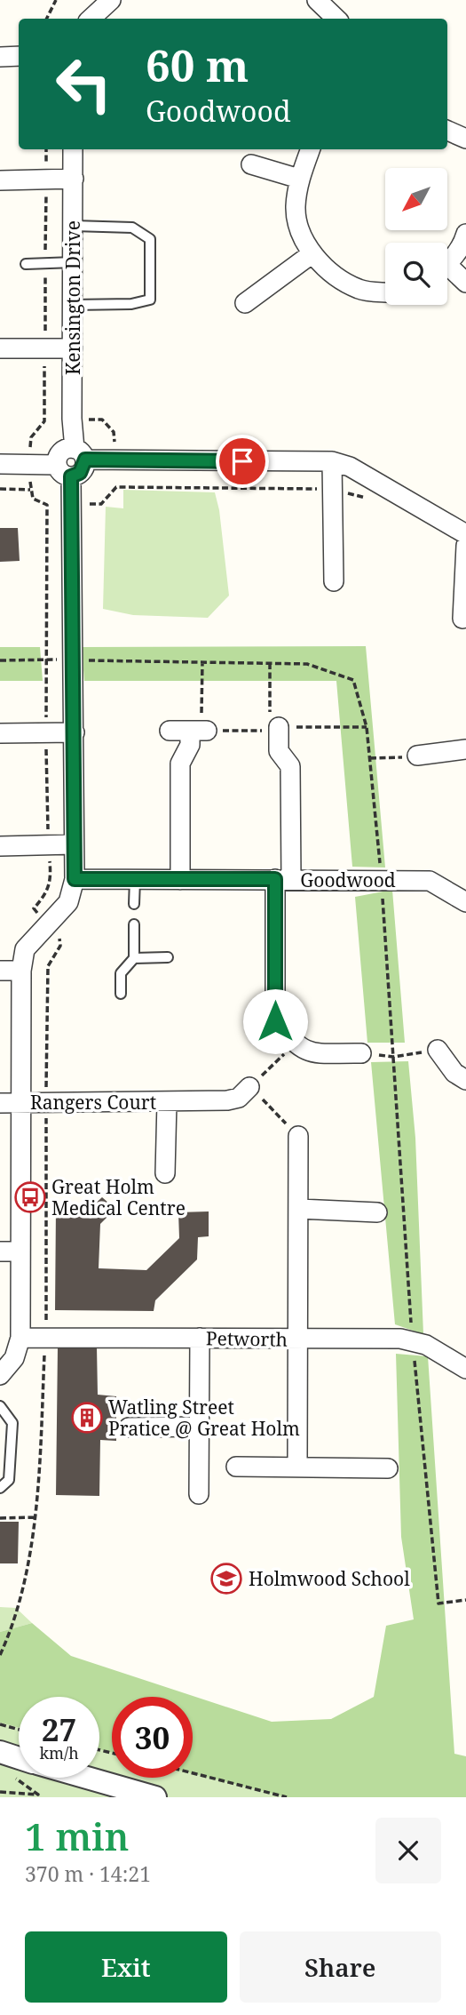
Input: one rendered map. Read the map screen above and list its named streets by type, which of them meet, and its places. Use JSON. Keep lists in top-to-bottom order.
{
  "streets": {
    "street": [
      "Kensington Drive",
      "Goodwood",
      "Rangers Court",
      "Petworth"
    ]
  },
  "places": {
    "bus stop": ["Great Holm Medical Centre"],
    "building": ["Watling Street Pratice @ Great Holm"],
    "school or university": ["Holmwood School"]
  },
  "north": "bottom left",
  "page": {
    "turn": ["60 m", "Goodwood"],
    "speed": "27 km/h",
    "limit": "30",
    "heading": ["1 min", "370 m · 14:21"],
    "buttons": ["Exit", "Share"]
  }
}
